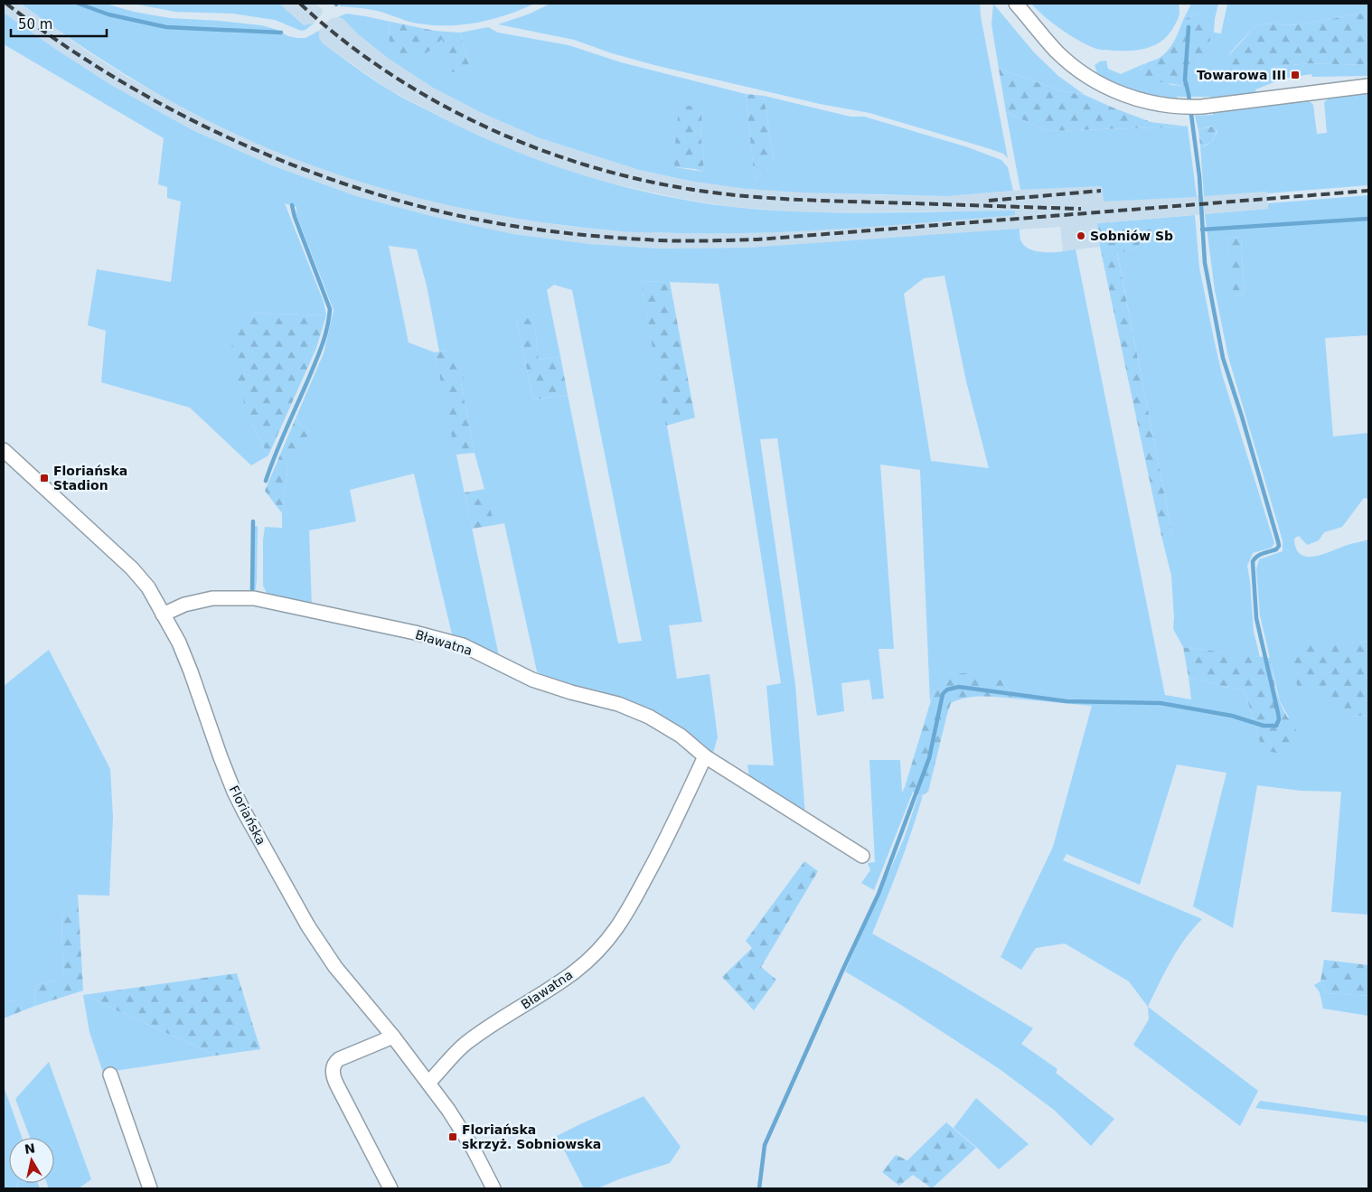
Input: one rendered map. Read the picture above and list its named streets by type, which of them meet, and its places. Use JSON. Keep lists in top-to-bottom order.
{
  "streets": {
    "street": ["Bławatna", "Floriańska"]
  },
  "crossings": [
    ["Bławatna", "Floriańska"]
  ],
  "places": {
    "transit": ["Towarowa III", "Floriańska Stadion", "Floriańska skrzyż. Sobniowska"],
    "other": ["Sobniów Sb"]
  },
  "scale_bar": "50 m",
  "north": "top"
}
